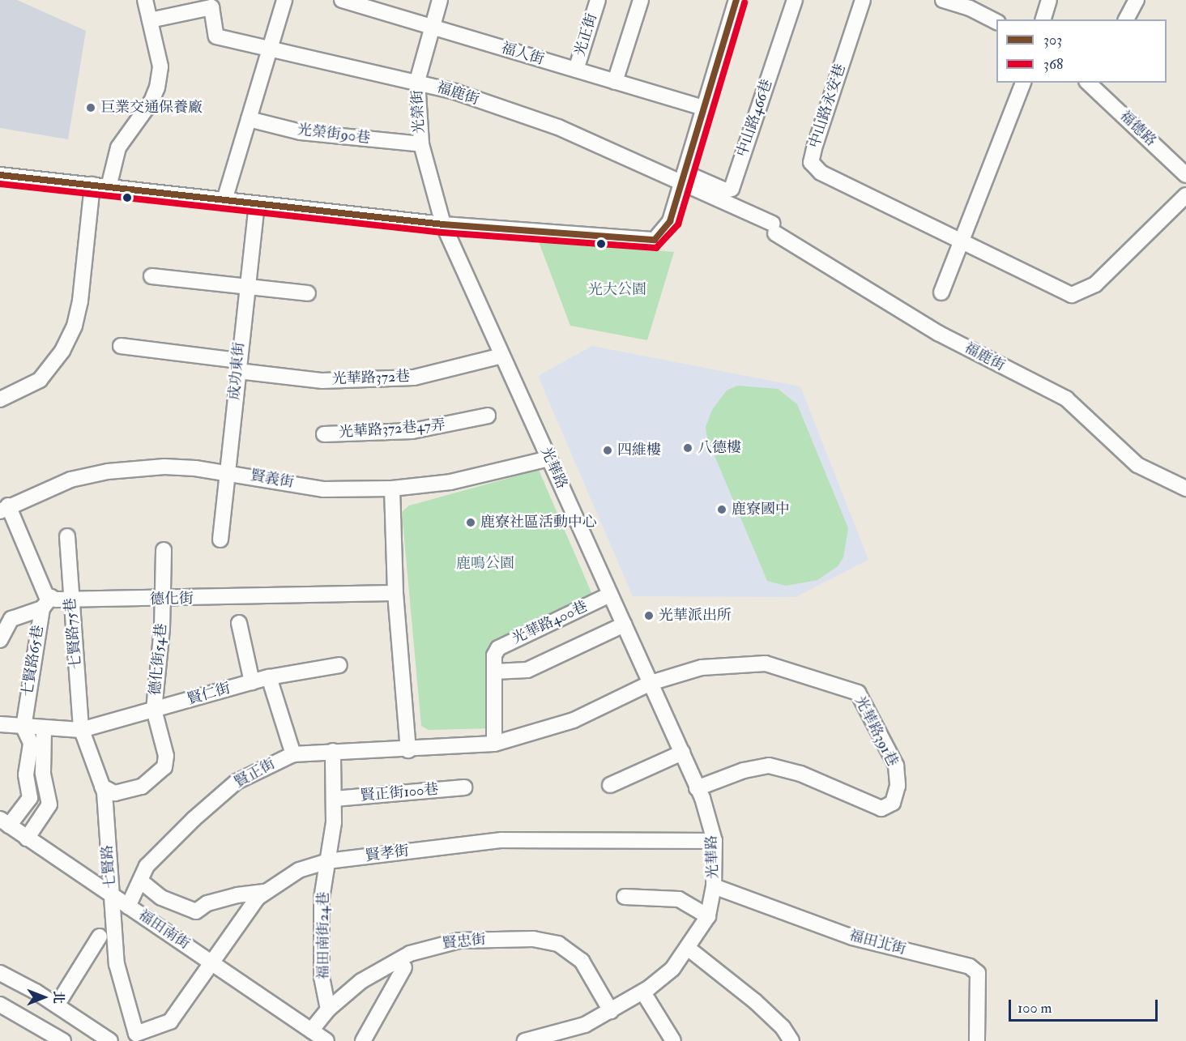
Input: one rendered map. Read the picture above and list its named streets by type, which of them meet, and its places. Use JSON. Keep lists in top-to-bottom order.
{
  "streets": {
    "street": [
      "光正街",
      "福人街",
      "福鹿街",
      "中山路永安巷",
      "光榮街",
      "中山路466巷",
      "福德路",
      "光榮街90巷",
      "成功東街",
      "光華路372巷",
      "光華路372巷47弄",
      "光華路",
      "賢義街",
      "德化街",
      "光華路400巷",
      "七賢路75巷",
      "德化街54巷",
      "七賢路65巷",
      "賢仁街",
      "光華路391巷",
      "賢正街",
      "賢正街100巷",
      "賢孝街",
      "七賢路",
      "福田南街",
      "福田南街24巷",
      "賢忠街",
      "福田北街"
    ]
  },
  "crossings": [
    ["光正街", "福人街"],
    ["福人街", "光榮街"],
    ["福鹿街", "光榮街"],
    ["福鹿街", "中山路466巷"],
    ["光榮街", "光榮街90巷"],
    ["光榮街", "光華路"],
    ["成功東街", "光華路372巷"],
    ["成功東街", "賢義街"],
    ["光華路372巷", "光華路"],
    ["光華路", "賢義街"],
    ["光華路", "光華路400巷"],
    ["光華路", "光華路391巷"],
    ["光華路", "賢正街"],
    ["光華路", "賢孝街"],
    ["光華路", "賢忠街"],
    ["光華路", "福田北街"],
    ["德化街", "七賢路75巷"],
    ["德化街", "德化街54巷"],
    ["德化街", "七賢路65巷"],
    ["光華路400巷", "賢正街"],
    ["七賢路75巷", "賢仁街"],
    ["七賢路75巷", "七賢路"],
    ["德化街54巷", "賢仁街"],
    ["德化街54巷", "七賢路"],
    ["賢仁街", "七賢路"],
    ["光華路391巷", "賢正街"],
    ["賢正街", "福田南街"],
    ["賢孝街", "七賢路"],
    ["賢孝街", "福田南街"],
    ["賢孝街", "福田南街24巷"],
    ["七賢路", "福田南街"],
    ["福田南街", "賢忠街"],
    ["福田南街24巷", "賢忠街"]
  ],
  "parks": ["光大公園", "鹿鳴公園"],
  "places": [
    "巨業交通保養廠",
    "八德樓",
    "四維樓",
    "鹿寮國中",
    "鹿寮社區活動中心",
    "光華派出所"
  ],
  "lines": ["transit line 303", "transit line 368"],
  "legend": ["303", "368"],
  "scale_bar": "100 m",
  "north": "right"
}
